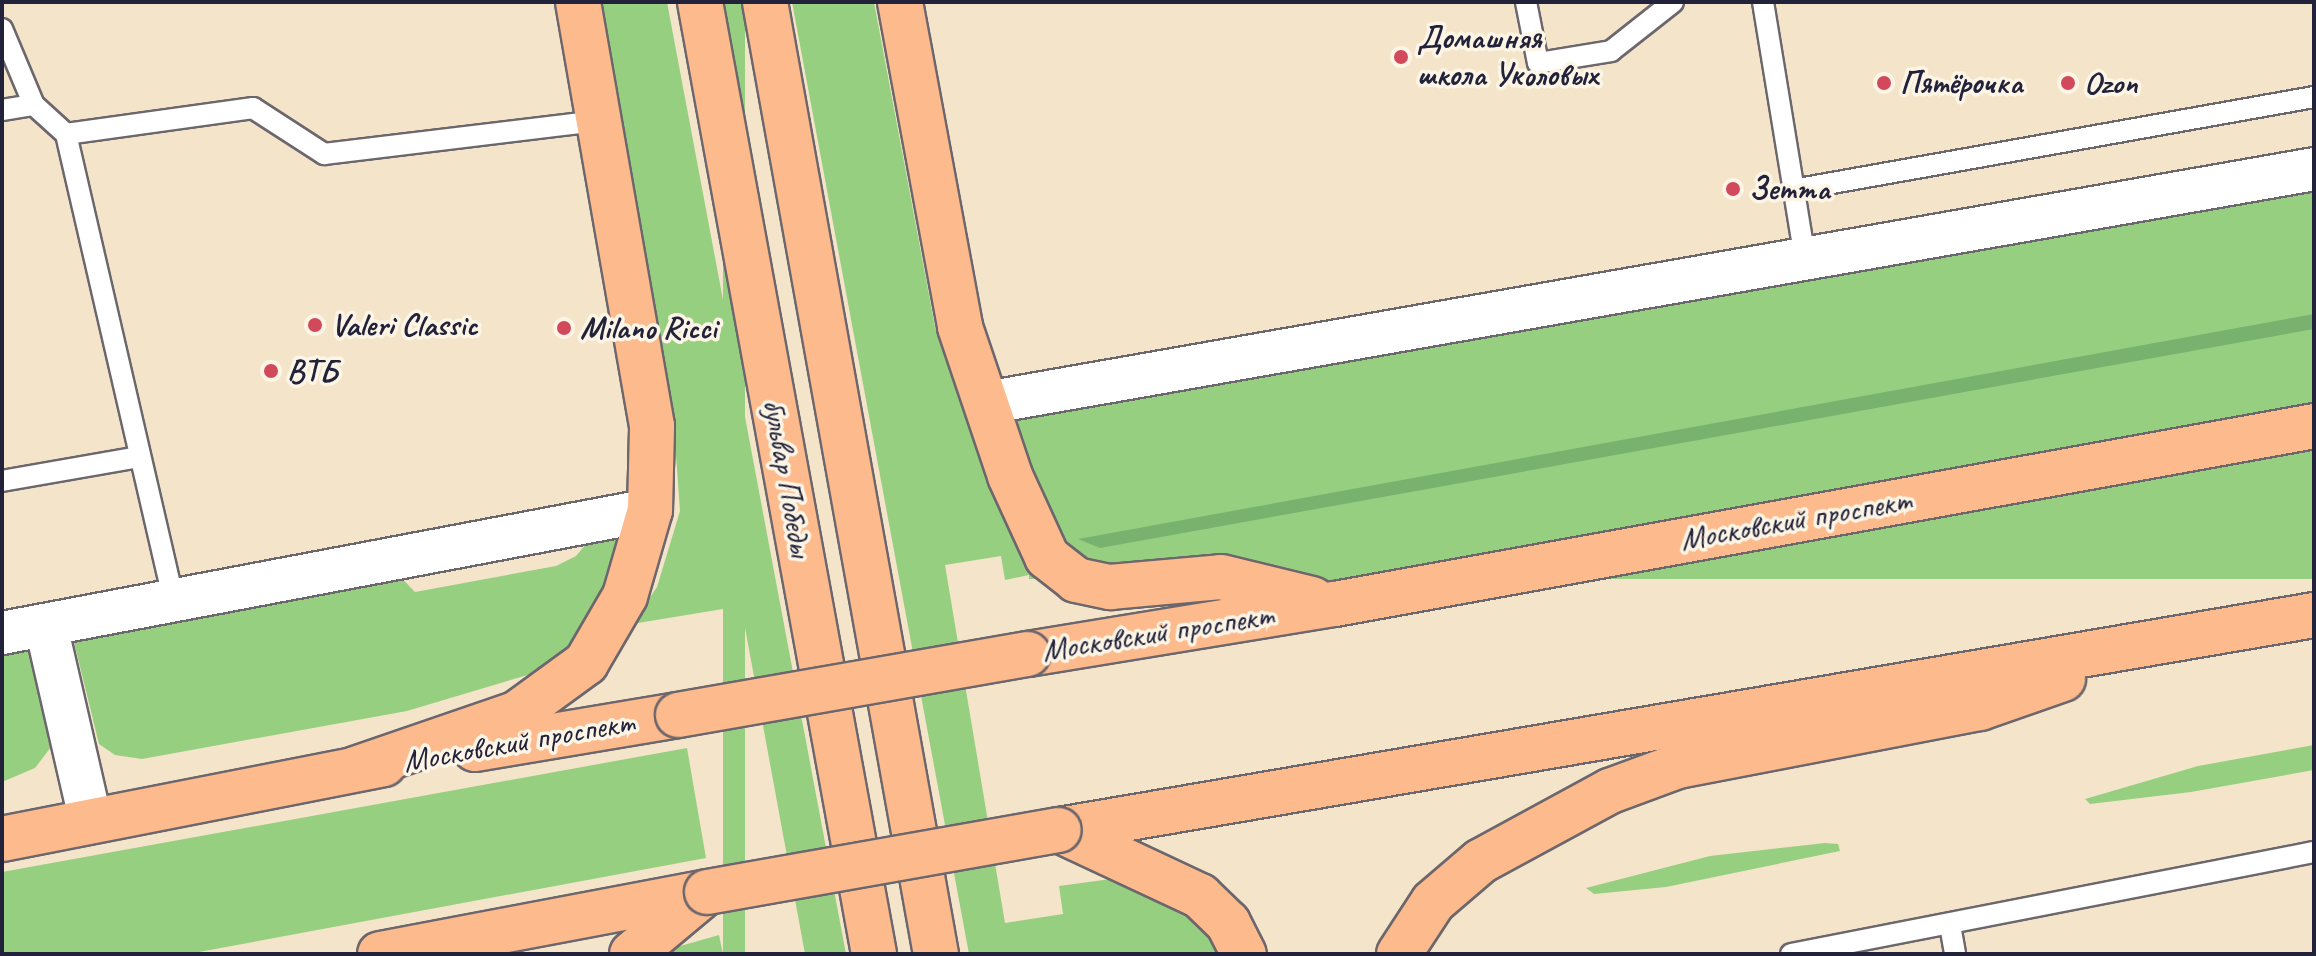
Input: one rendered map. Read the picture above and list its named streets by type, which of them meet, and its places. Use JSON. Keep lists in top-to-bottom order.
{
  "streets": {
    "main road": ["бульвар Победы", "Московский проспект"]
  },
  "places": [
    "Домашняя школа Уколовых",
    "Пятёрочка",
    "Ozon",
    "Зетта",
    "Valeri Classic",
    "Milano Ricci",
    "ВТБ"
  ]
}
